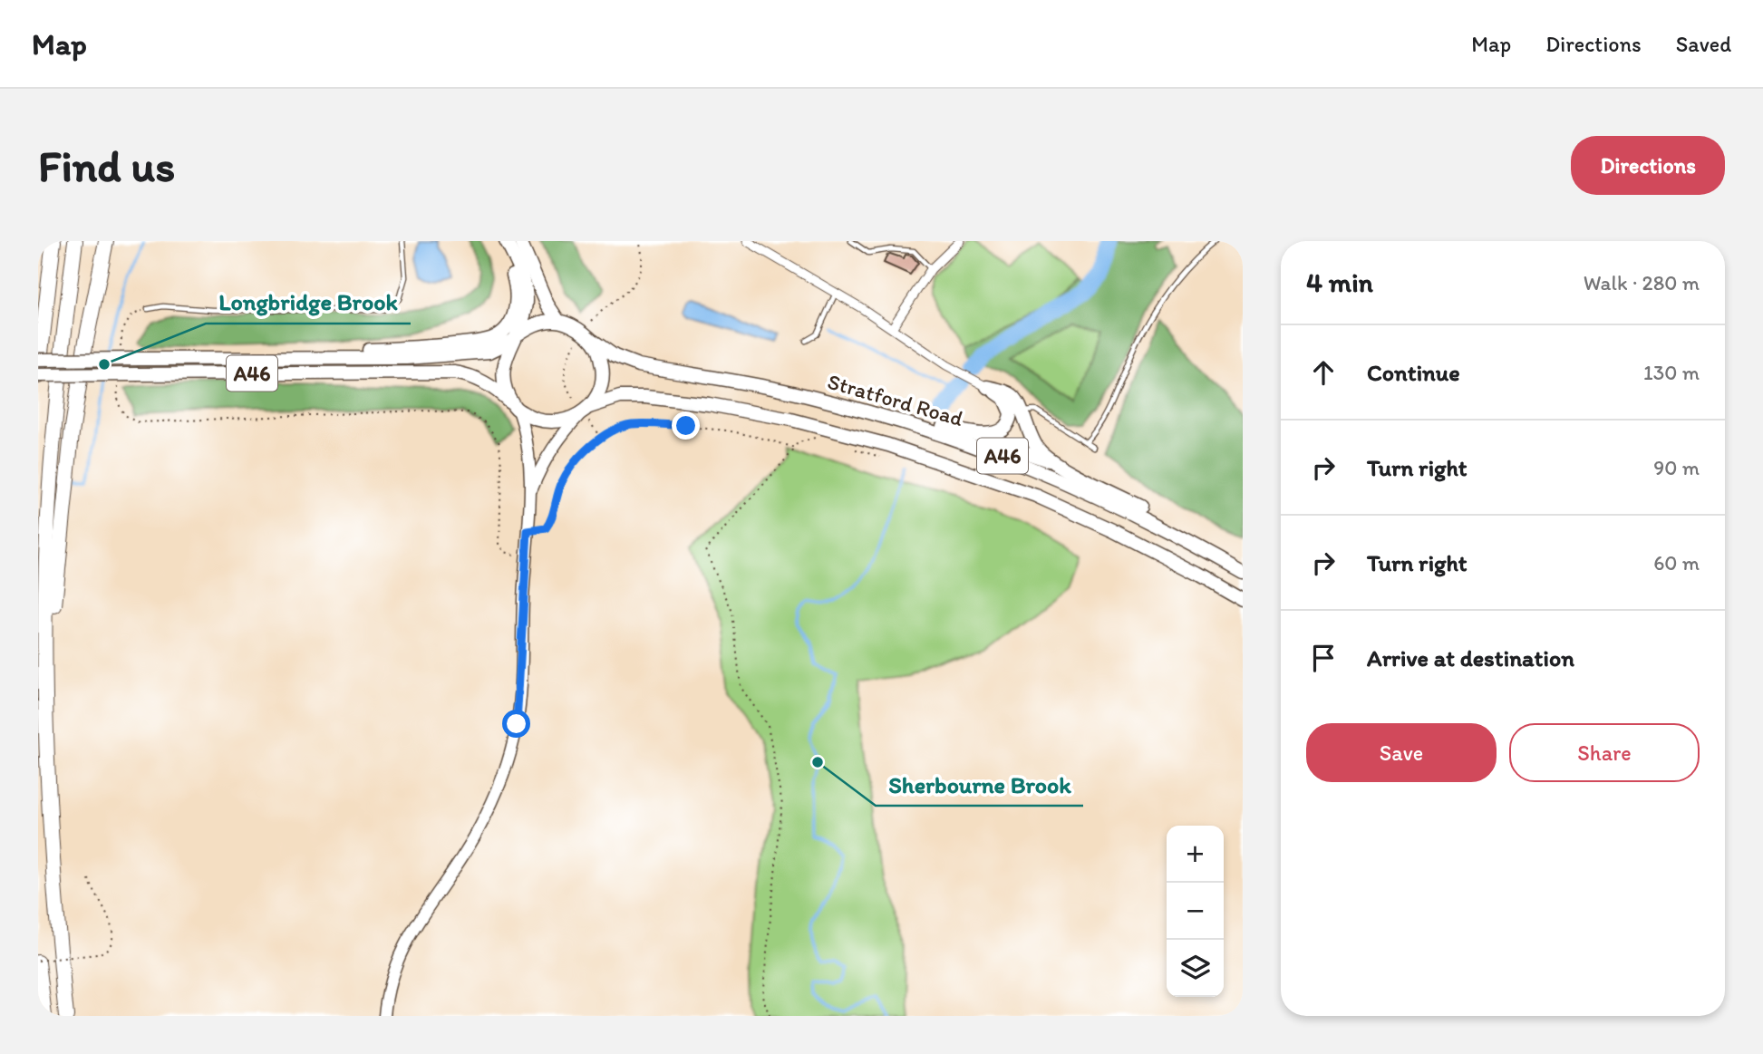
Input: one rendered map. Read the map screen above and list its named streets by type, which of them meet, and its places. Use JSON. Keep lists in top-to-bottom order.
{
  "streets": {
    "highway": ["A46", "Stratford Road"]
  },
  "crossings": [
    ["A46", "Stratford Road"]
  ],
  "places": ["Longbridge Brook", "Sherbourne Brook"],
  "page": {
    "header": "Map",
    "nav": ["Map", "Directions", "Saved"],
    "buttons": [
      "Directions",
      ["Save", "Share"]
    ],
    "title": "Find us",
    "heading": ["4 min", "Walk · 280 m"],
    "list": [
      ["Continue", "130 m"],
      ["Turn right", "90 m"],
      ["Turn right", "60 m"],
      "Arrive at destination"
    ],
    "map_buttons": ["+", "−"]
  }
}
